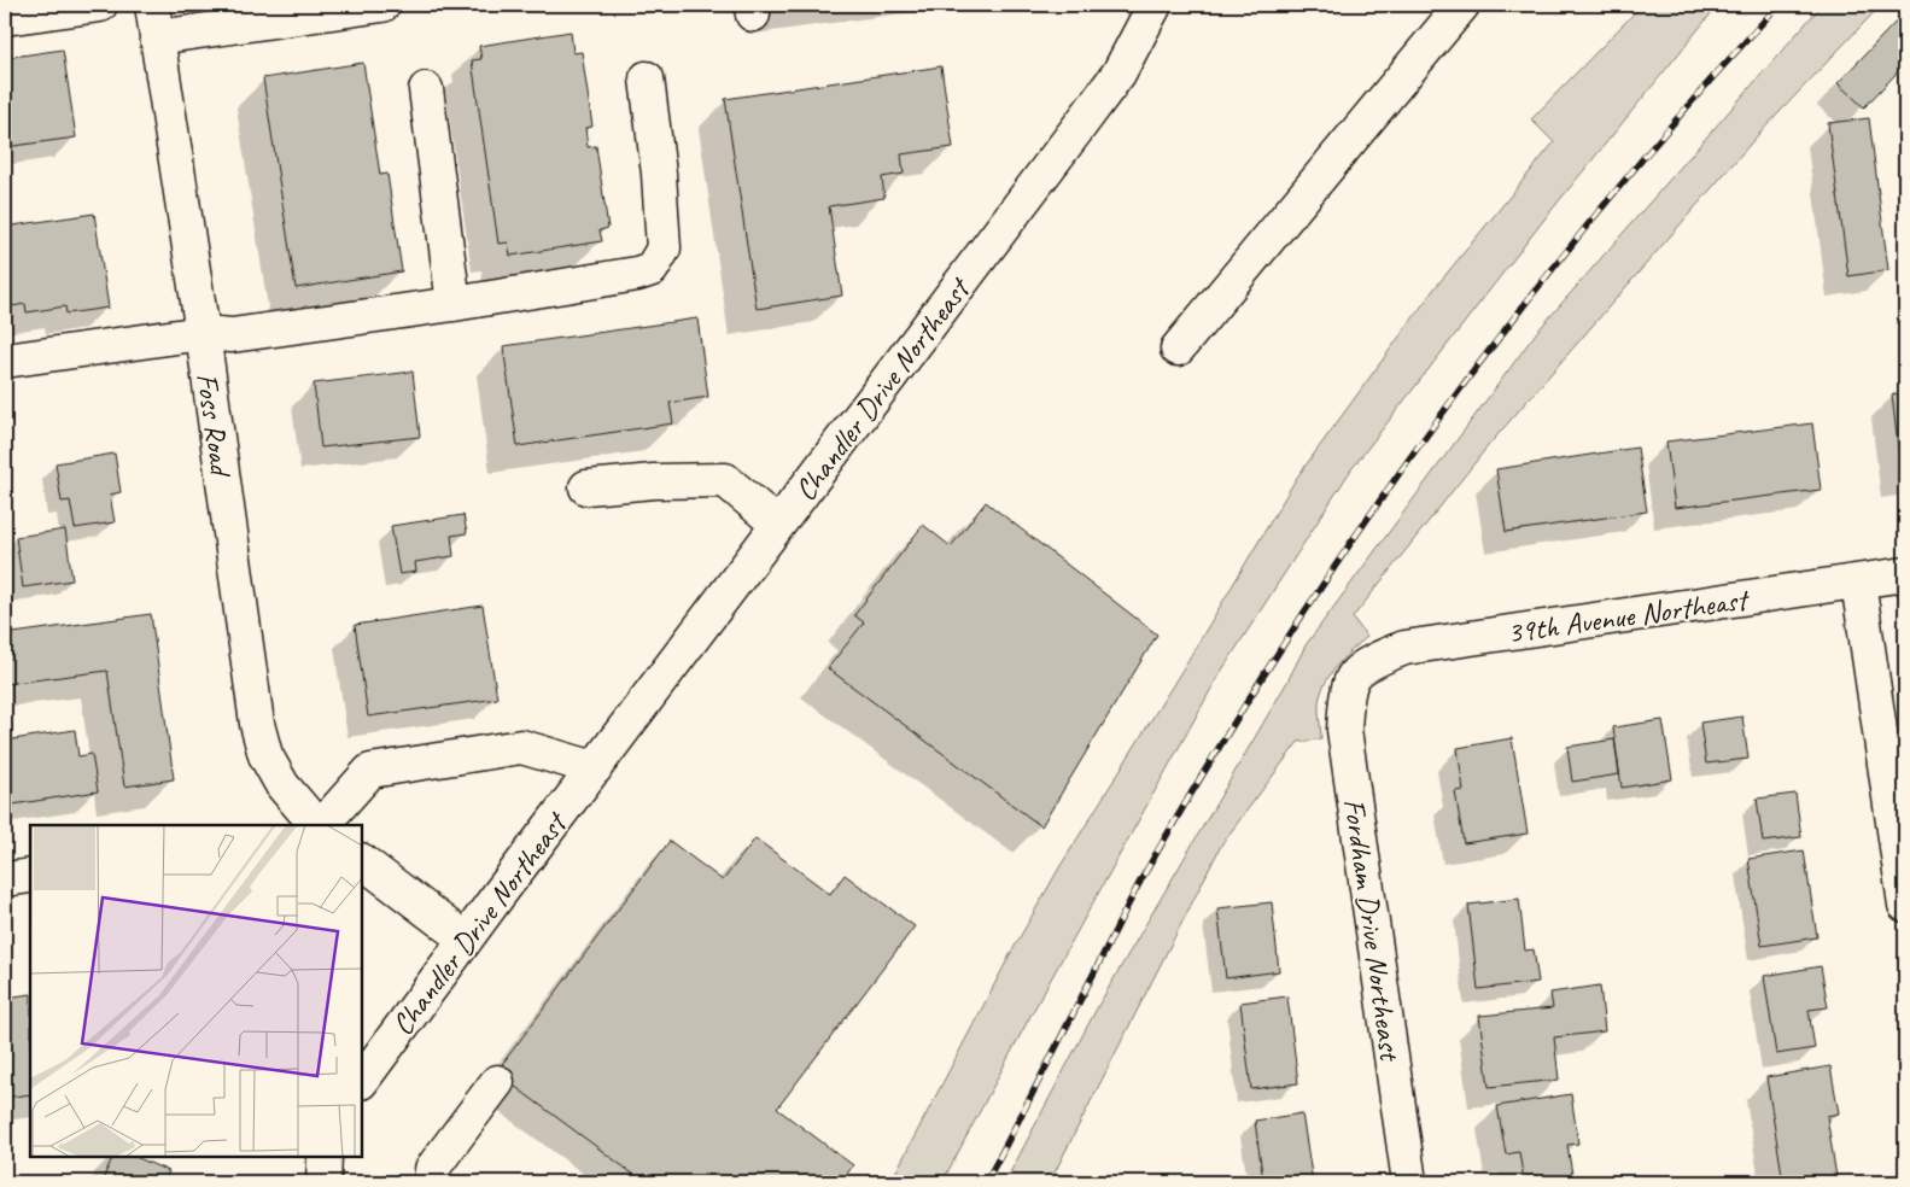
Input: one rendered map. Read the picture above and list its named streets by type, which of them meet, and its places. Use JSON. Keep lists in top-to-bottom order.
{
  "streets": {
    "street": [
      "Chandler Drive Northeast",
      "Foss Road",
      "39th Avenue Northeast",
      "Fordham Drive Northeast"
    ]
  },
  "crossings": [
    ["39th Avenue Northeast", "Fordham Drive Northeast"]
  ]
}
